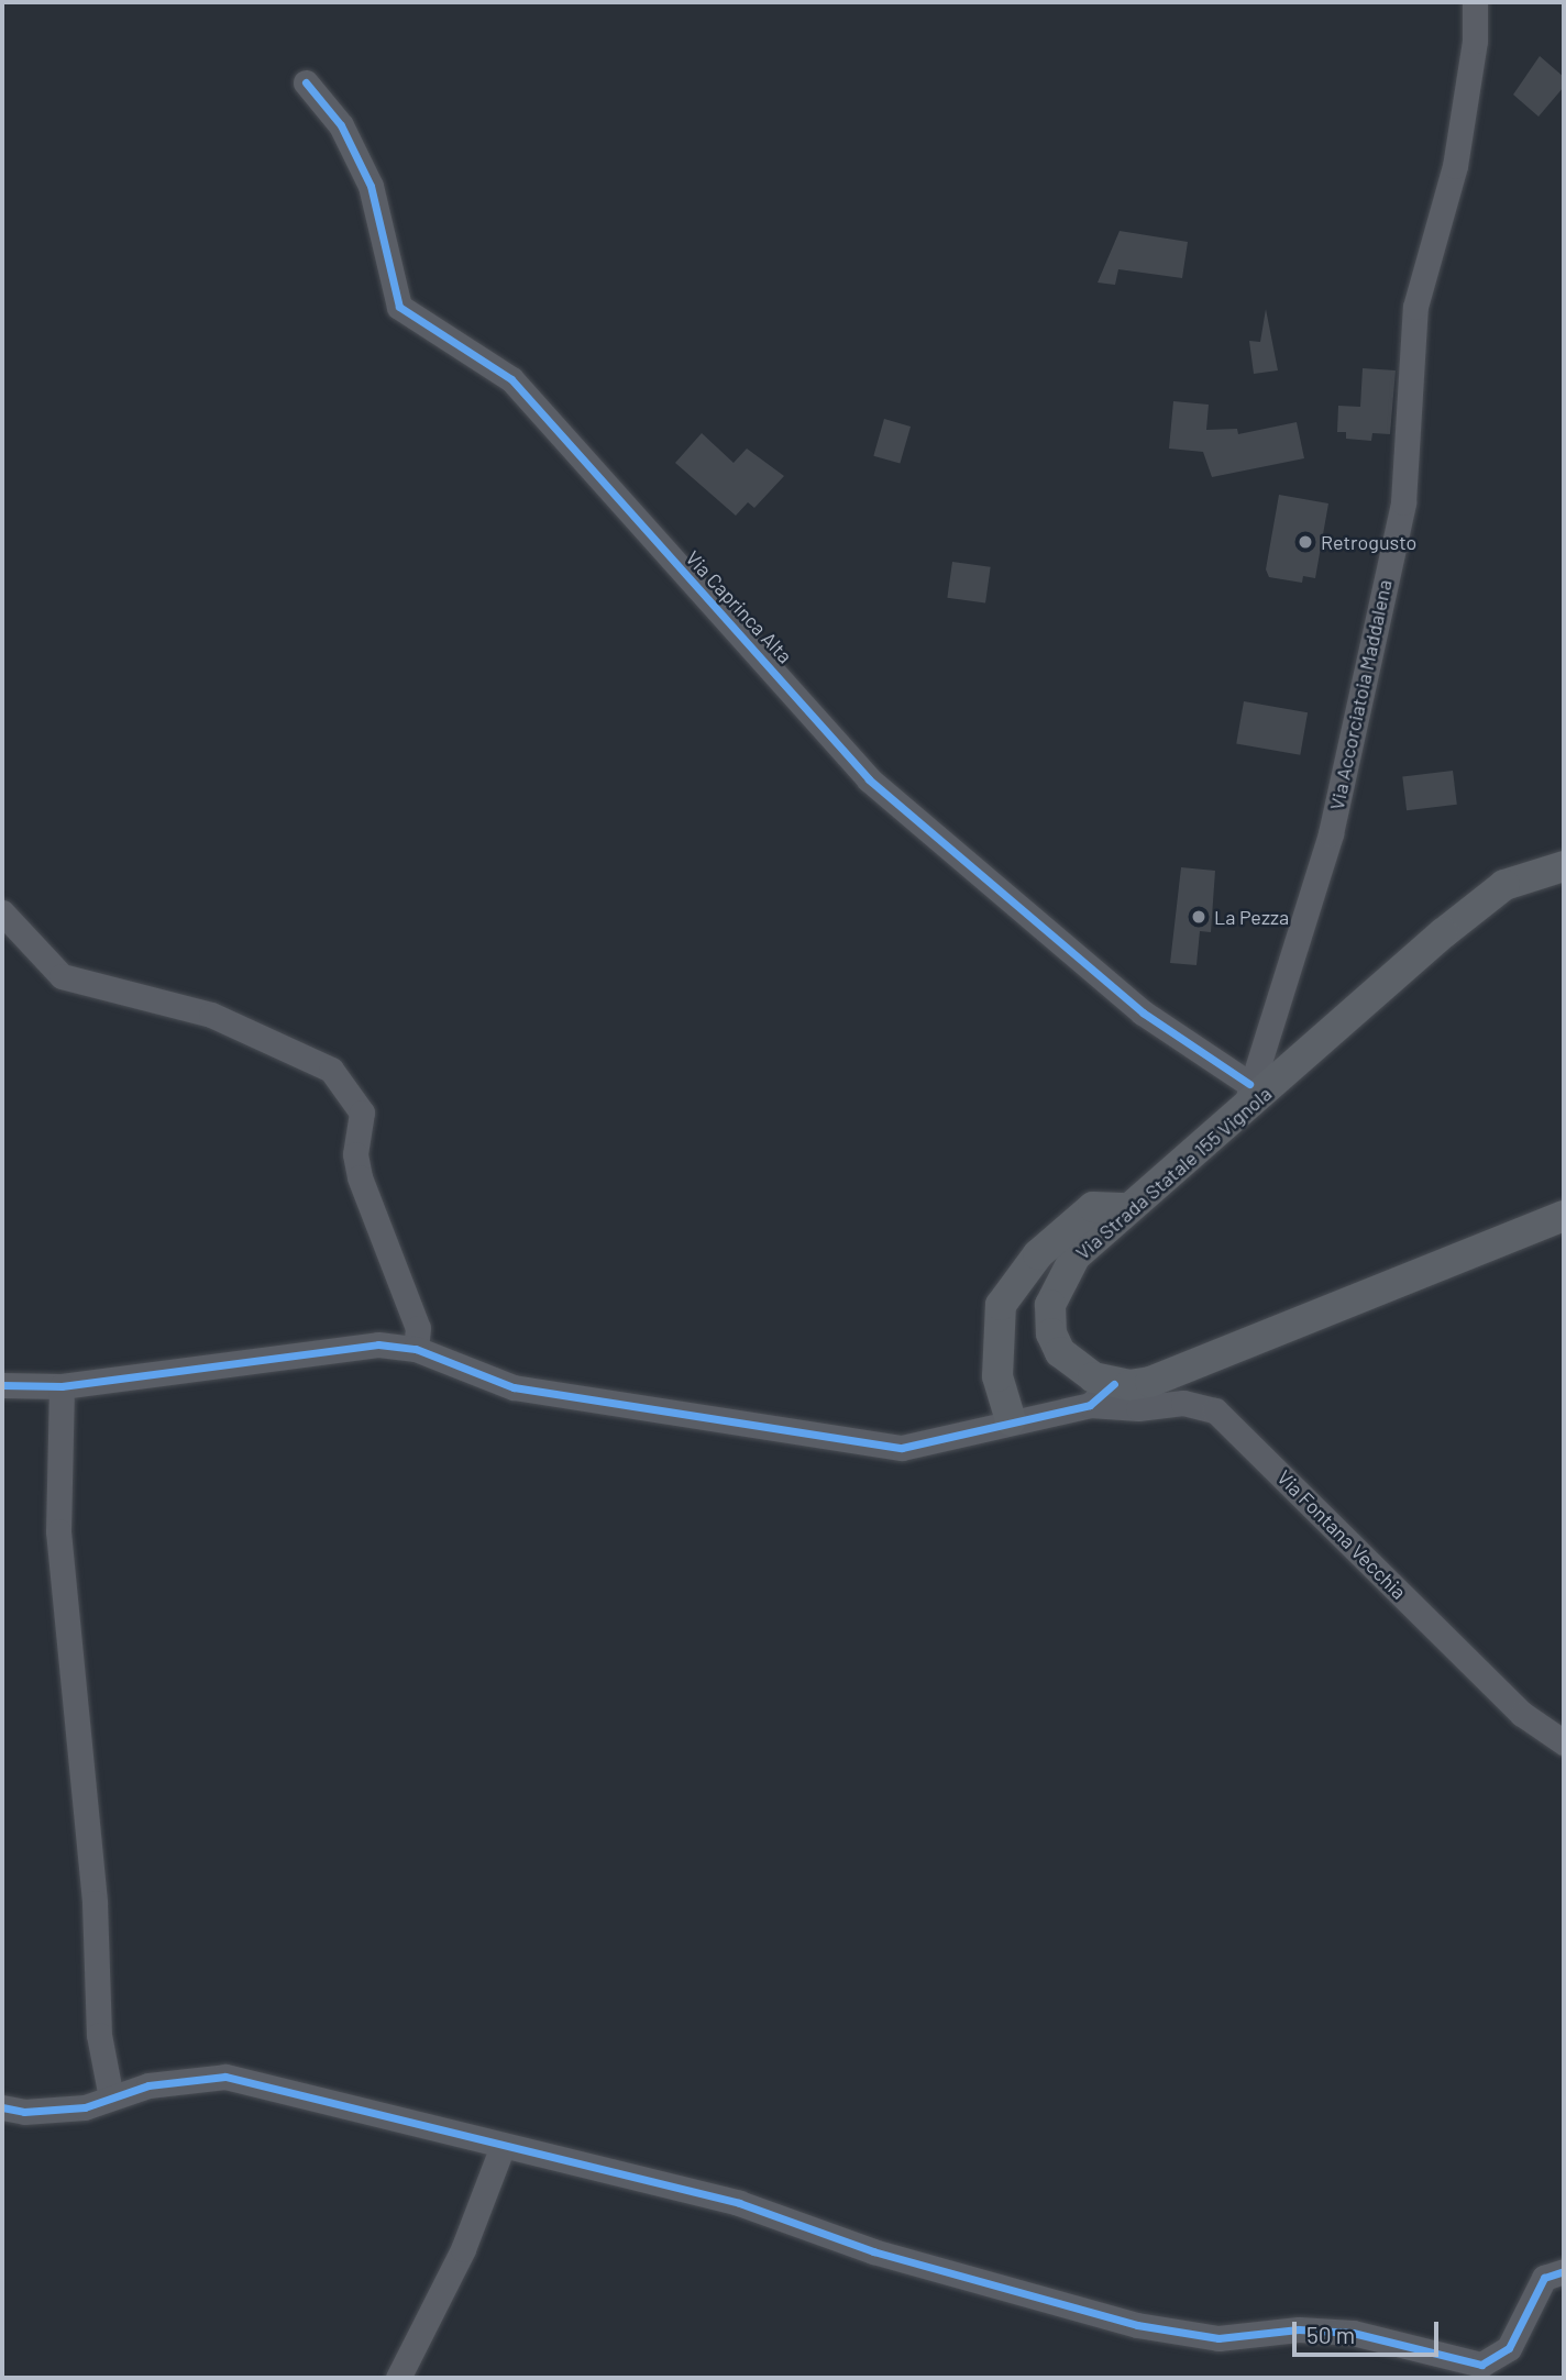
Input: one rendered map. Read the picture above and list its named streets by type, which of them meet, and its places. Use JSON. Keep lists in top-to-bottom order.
{
  "streets": {
    "main road": ["Via Strada Statale 155 Vignola"],
    "street": ["Via Caprinca Alta", "Via Accorciatoia Maddalena", "Via Fontana Vecchia"]
  },
  "crossings": [
    ["Via Caprinca Alta", "Via Accorciatoia Maddalena"],
    ["Via Caprinca Alta", "Via Strada Statale 155 Vignola"],
    ["Via Accorciatoia Maddalena", "Via Strada Statale 155 Vignola"]
  ],
  "places": ["Retrogusto", "La Pezza"],
  "scale_bar": "50 m"
}
